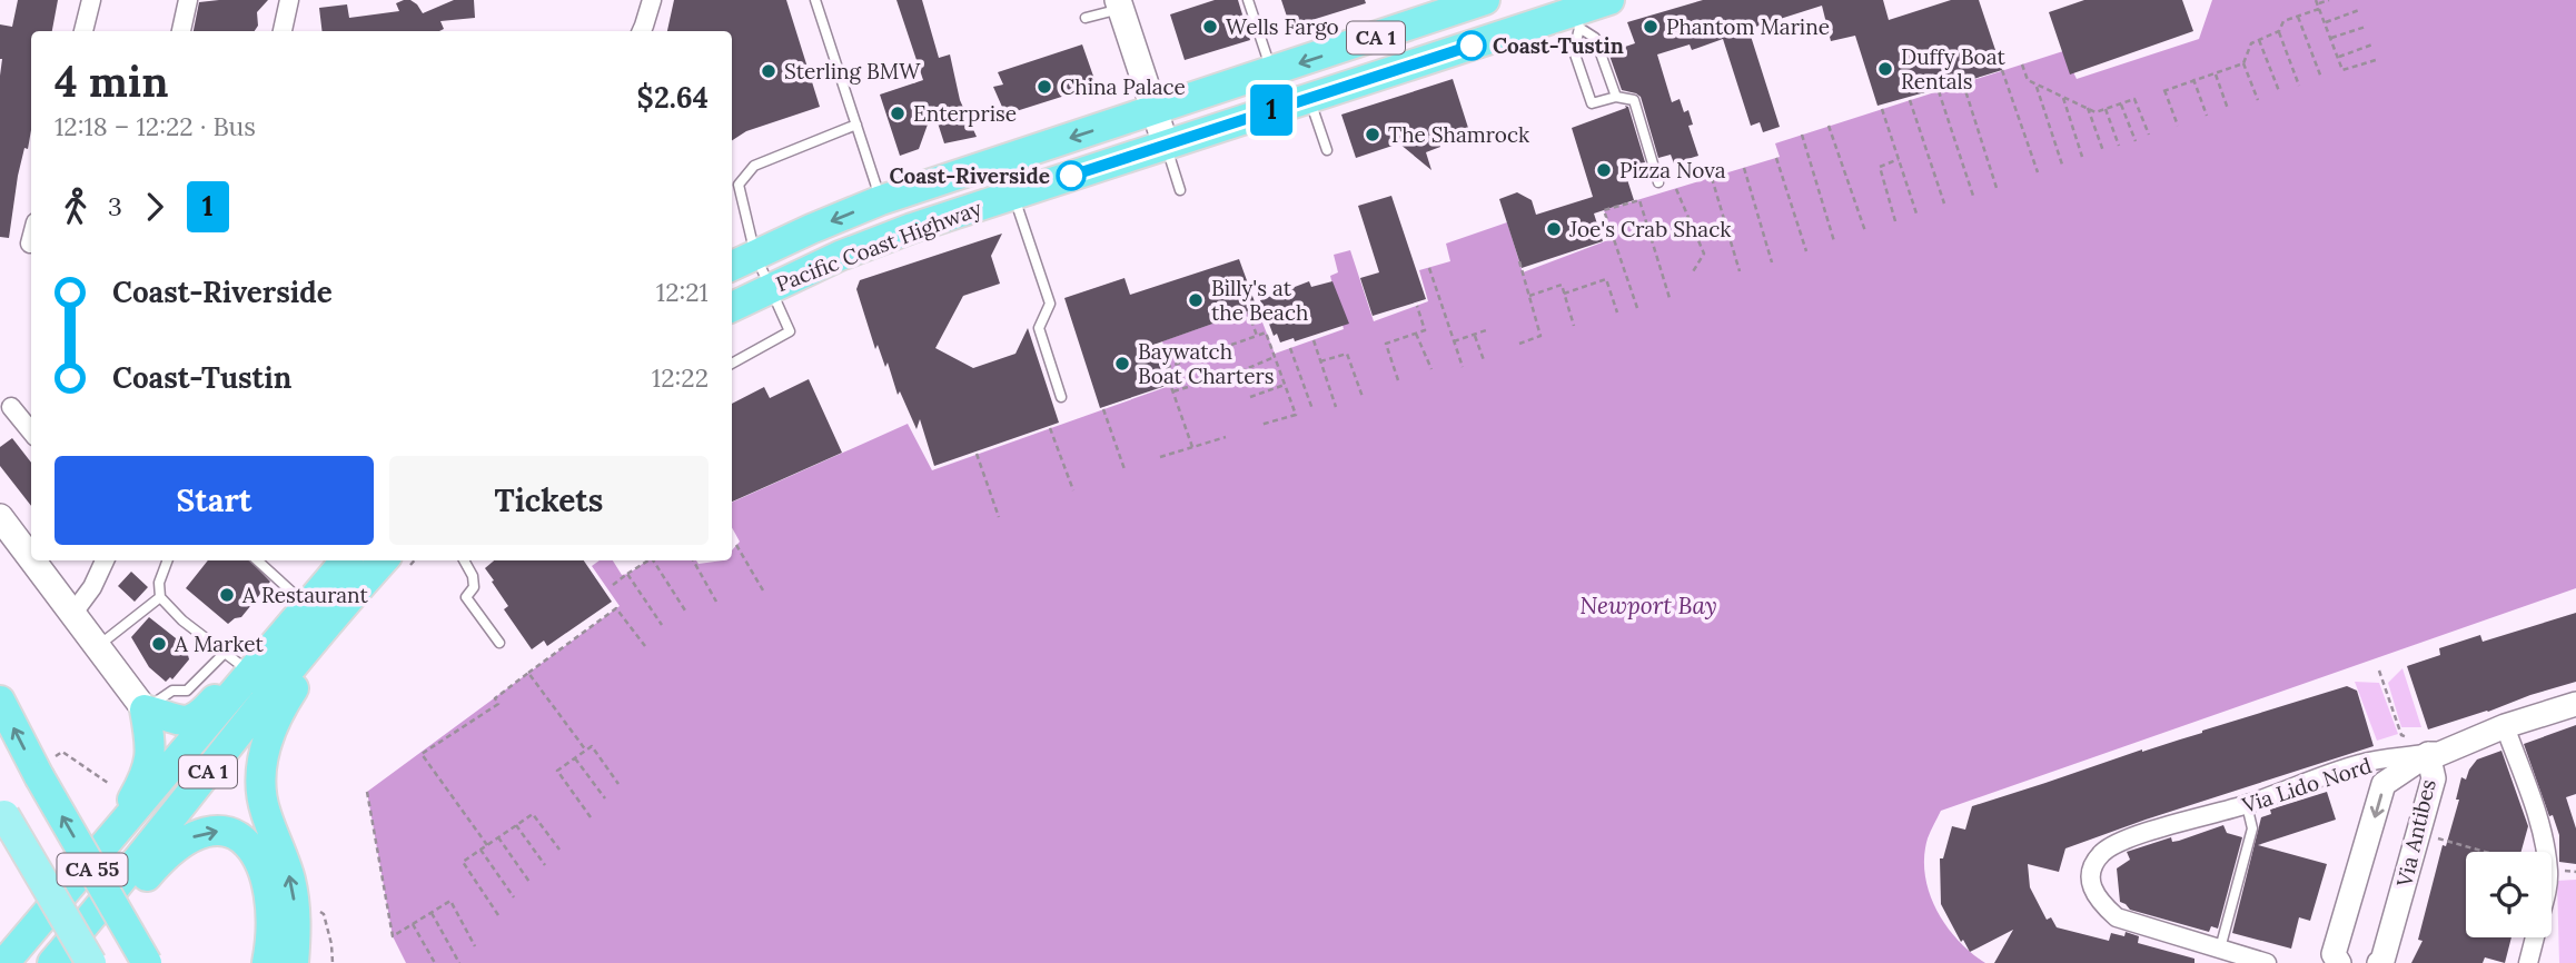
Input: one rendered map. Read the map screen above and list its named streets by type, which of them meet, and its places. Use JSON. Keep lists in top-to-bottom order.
{
  "streets": {
    "highway": ["CA 1", "Pacific Coast Highway", "CA 55"],
    "street": ["Via Lido Nord", "Via Antibes"]
  },
  "crossings": [
    ["Via Lido Nord", "Via Antibes"]
  ],
  "water": ["Newport Bay"],
  "places": [
    "Wells Fargo",
    "Phantom Marine",
    "Coast-Tustin",
    "Duffy Boat Rentals",
    "Sterling BMW",
    "China Palace",
    "Enterprise",
    "The Shamrock",
    "Pizza Nova",
    "Coast-Riverside",
    "Joe's Crab Shack",
    "Billy's at the Beach",
    "Baywatch Boat Charters",
    "A Restaurant",
    "A Market"
  ],
  "lines": ["bus line 1"],
  "page": {
    "on_map": "1",
    "heading": ["4 min", "12:18 – 12:22 · Bus", "$2.64"],
    "legs": ["3", "1"],
    "list": [
      {
        "name": "Coast-Riverside",
        "value": "12:21"
      },
      {
        "name": "Coast-Tustin",
        "value": "12:22"
      }
    ],
    "buttons": ["Start", "Tickets"]
  }
}
